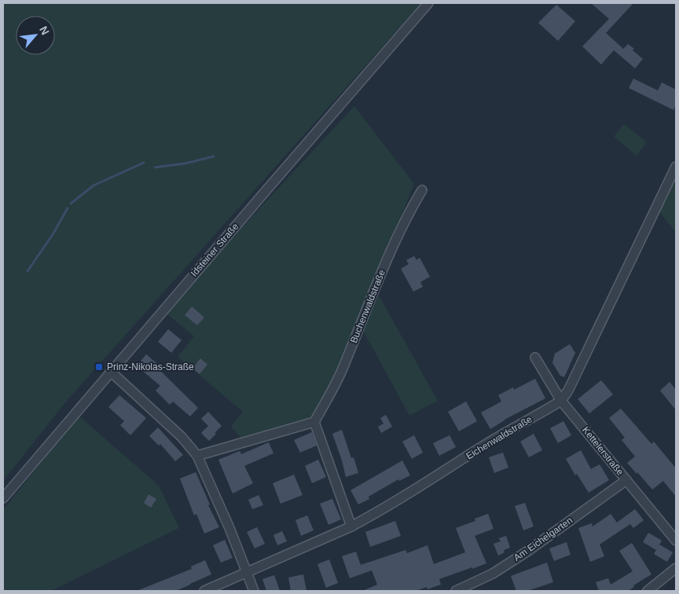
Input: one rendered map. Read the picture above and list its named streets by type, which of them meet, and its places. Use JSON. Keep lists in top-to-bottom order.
{
  "streets": {
    "street": [
      "Idsteiner Straße",
      "Buchenwaldstraße",
      "Eichenwaldstraße",
      "Kettelerstraße",
      "Am Eichelgarten"
    ]
  },
  "crossings": [
    ["Eichenwaldstraße", "Kettelerstraße"],
    ["Kettelerstraße", "Am Eichelgarten"]
  ],
  "places": {
    "transit": ["Prinz-Nikolas-Straße"]
  },
  "north": "top right"
}
